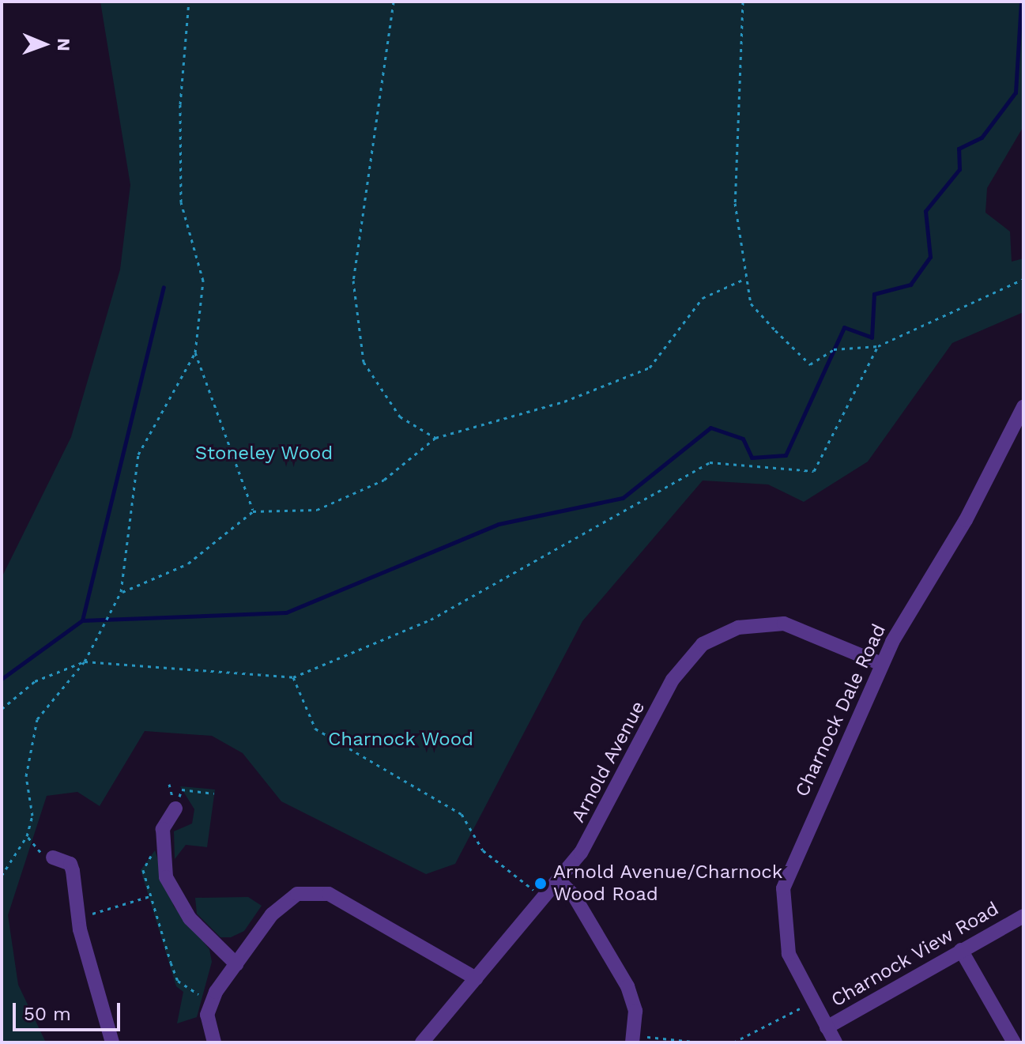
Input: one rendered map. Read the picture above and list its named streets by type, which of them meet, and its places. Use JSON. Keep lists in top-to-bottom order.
{
  "streets": {
    "street": ["Charnock Dale Road", "Arnold Avenue", "Charnock View Road"]
  },
  "crossings": [
    ["Charnock Dale Road", "Arnold Avenue"],
    ["Charnock Dale Road", "Charnock View Road"]
  ],
  "parks": ["Stoneley Wood", "Charnock Wood"],
  "places": ["Arnold Avenue/Charnock Wood Road"],
  "scale_bar": "50 m",
  "north": "right"
}
